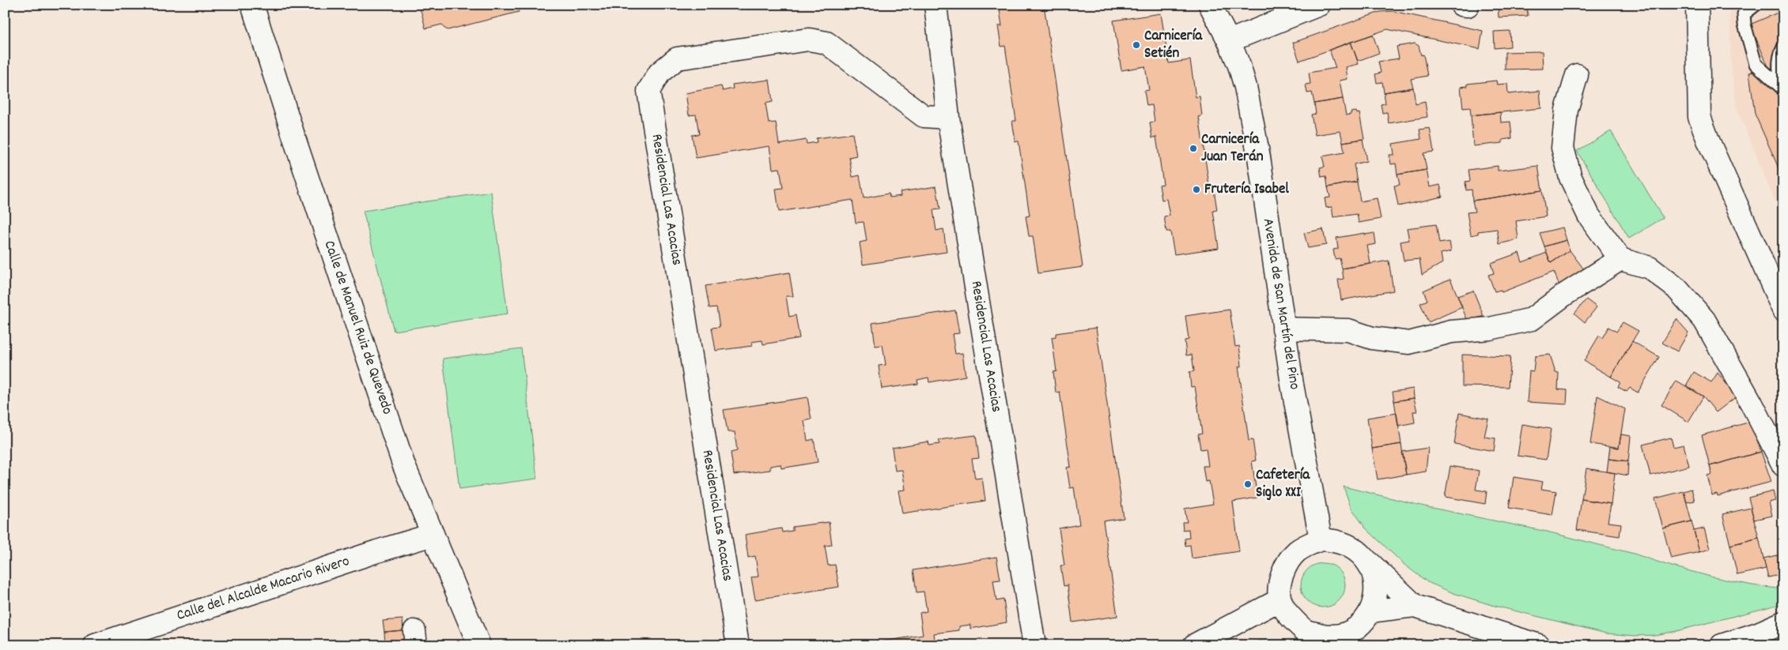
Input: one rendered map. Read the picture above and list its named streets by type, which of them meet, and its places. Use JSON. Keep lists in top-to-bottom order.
{
  "streets": {
    "street": [
      "Residencial Las Acacias",
      "Avenida de San Martín del Pino",
      "Calle de Manuel Ruiz de Quevedo",
      "Calle del Alcalde Macario Rivero"
    ]
  },
  "crossings": [
    ["Calle de Manuel Ruiz de Quevedo", "Calle del Alcalde Macario Rivero"]
  ],
  "places": [
    "Carnicería Setién",
    "Carnicería Juan Terán",
    "Frutería Isabel",
    "Cafetería Siglo XXI"
  ]
}
